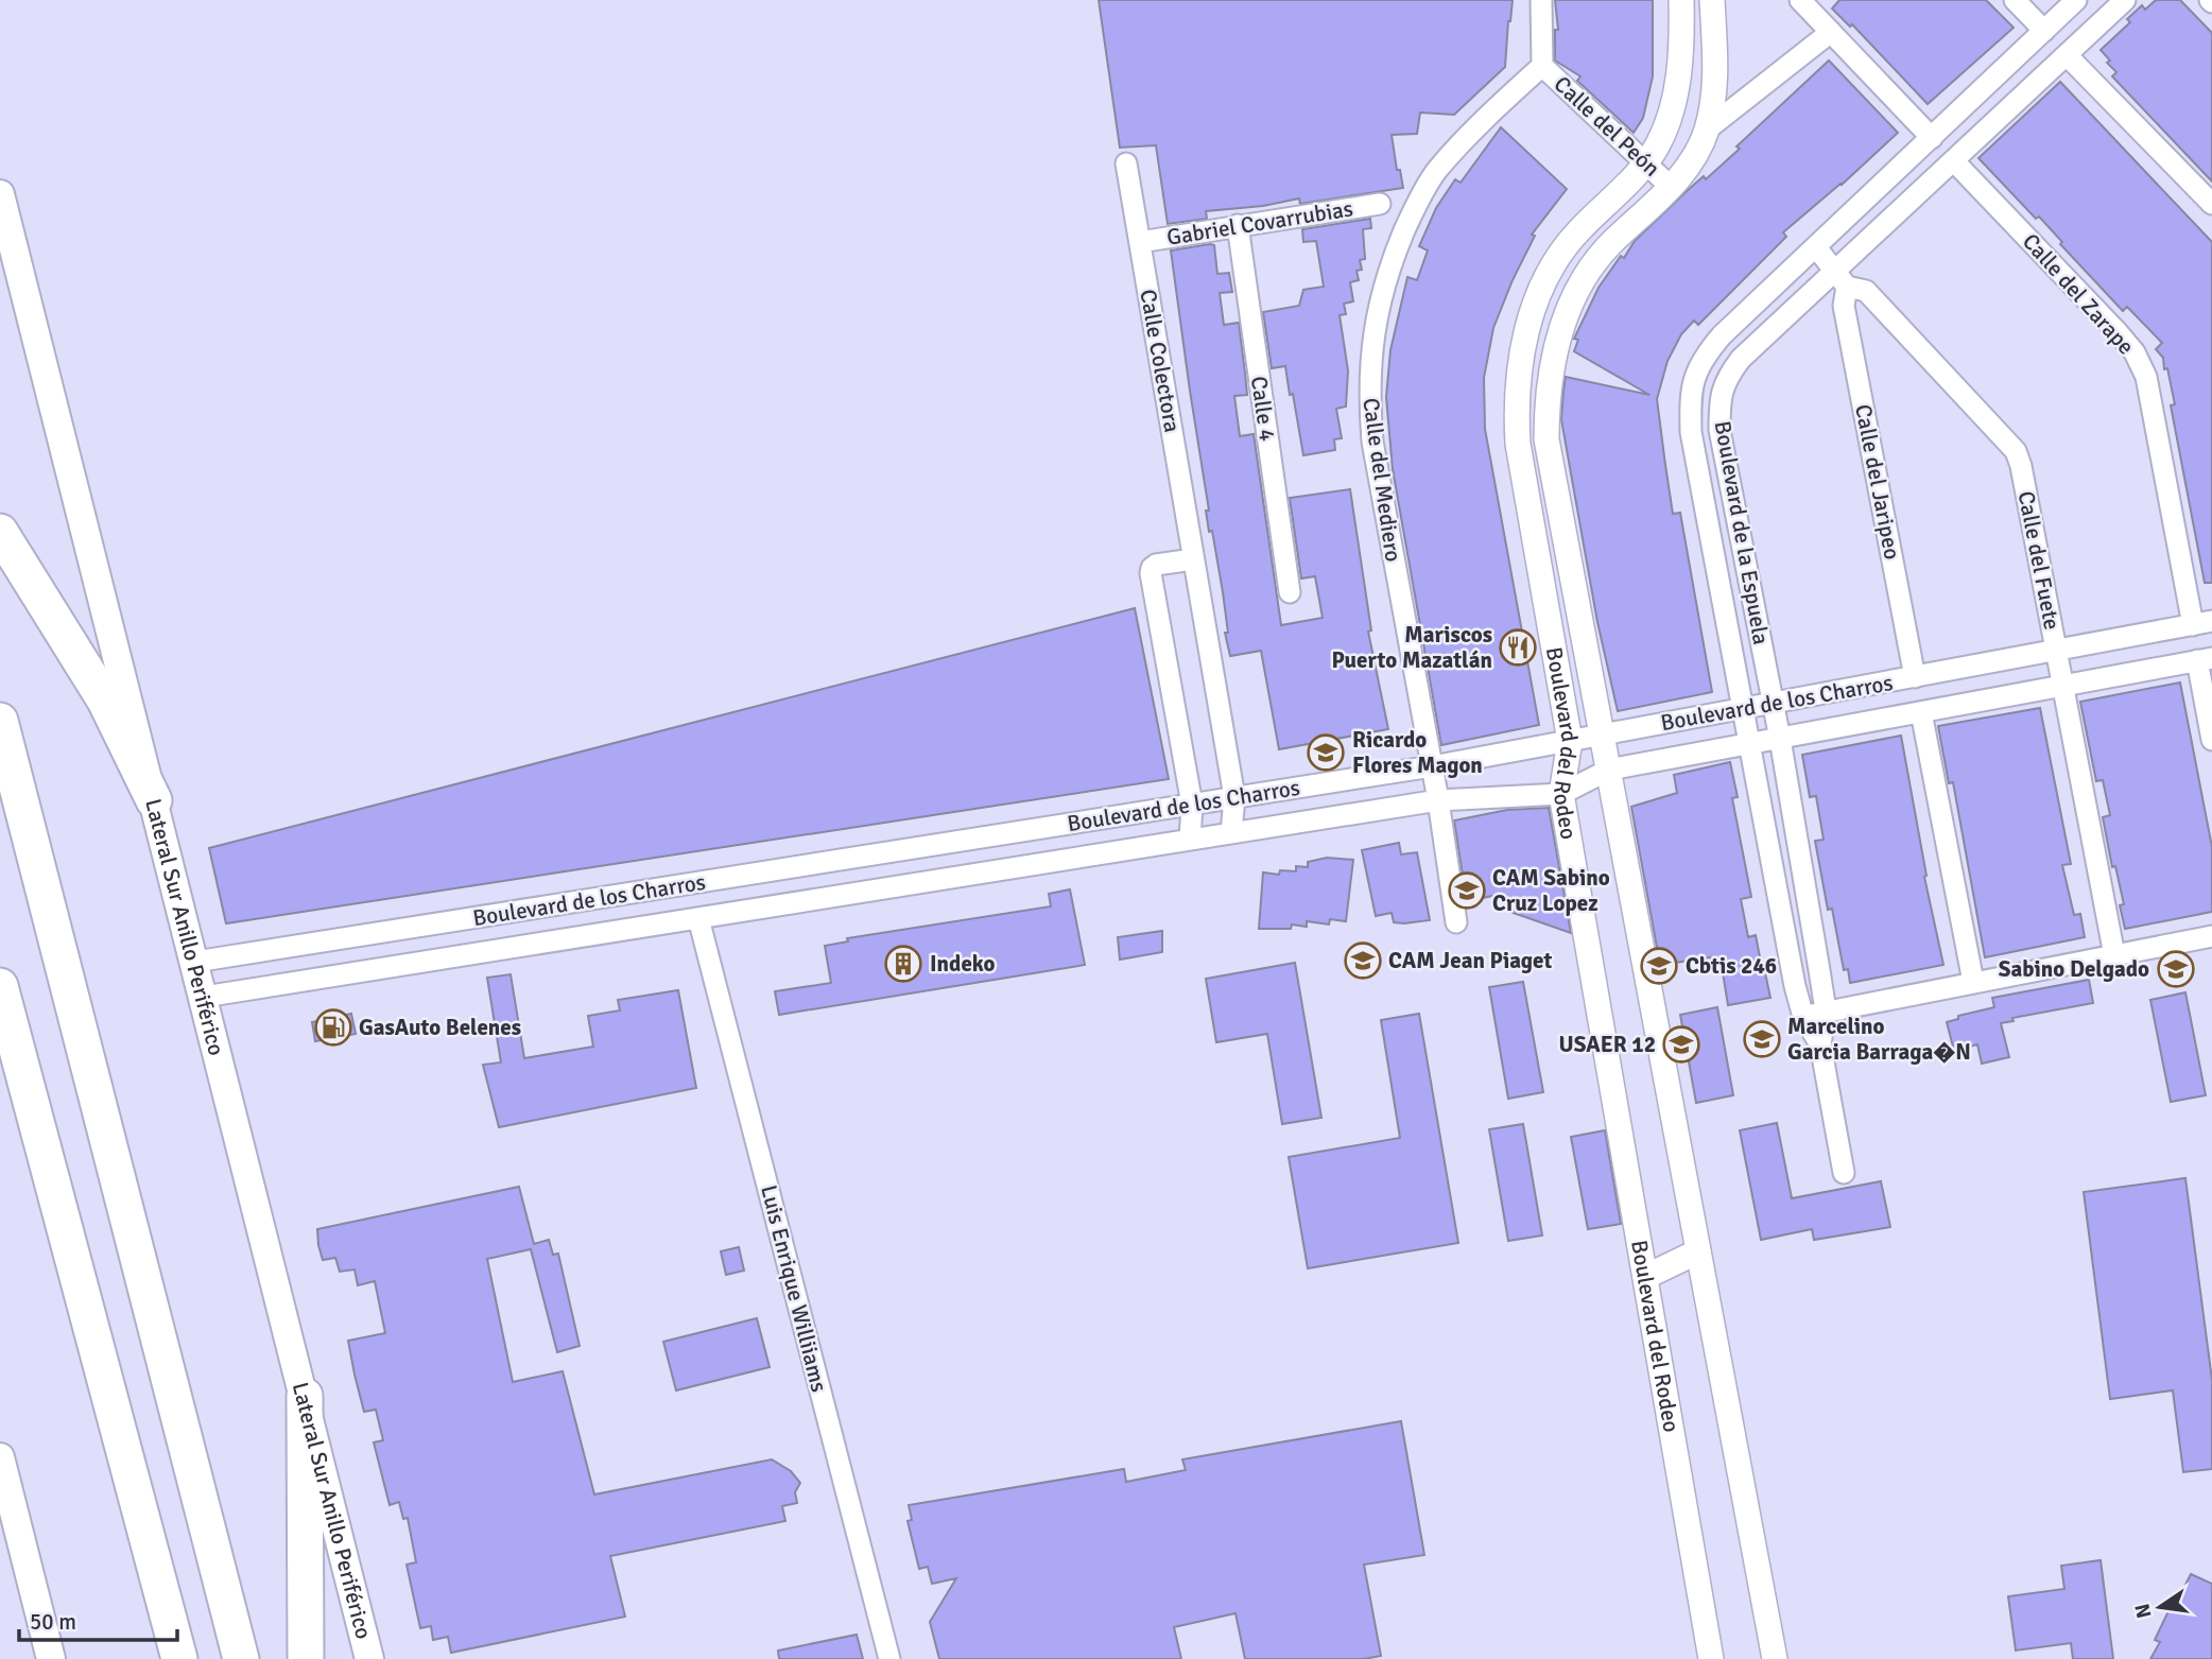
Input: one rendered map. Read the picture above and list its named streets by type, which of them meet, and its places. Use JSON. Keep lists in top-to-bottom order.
{
  "streets": {
    "main road": ["Lateral Sur Anillo Periférico"],
    "street": [
      "Calle del Peón",
      "Gabriel Covarrubias",
      "Calle del Zarape",
      "Calle Colectora",
      "Calle 4",
      "Calle del Mediero",
      "Calle del Jaripeo",
      "Boulevard de la Espuela",
      "Calle del Fuete",
      "Boulevard de los Charros",
      "Boulevard del Rodeo",
      "Luis Enrique Williiams"
    ]
  },
  "crossings": [
    ["Calle del Peón", "Calle del Mediero"],
    ["Calle del Peón", "Boulevard del Rodeo"],
    ["Gabriel Covarrubias", "Calle Colectora"],
    ["Gabriel Covarrubias", "Calle 4"],
    ["Calle del Zarape", "Boulevard de la Espuela"],
    ["Calle del Zarape", "Boulevard de los Charros"],
    ["Calle Colectora", "Boulevard de los Charros"],
    ["Calle del Mediero", "Boulevard de los Charros"],
    ["Calle del Jaripeo", "Boulevard de la Espuela"],
    ["Calle del Jaripeo", "Calle del Fuete"],
    ["Calle del Jaripeo", "Boulevard de los Charros"],
    ["Boulevard de la Espuela", "Calle del Fuete"],
    ["Boulevard de la Espuela", "Boulevard de los Charros"],
    ["Calle del Fuete", "Boulevard de los Charros"],
    ["Boulevard de los Charros", "Boulevard del Rodeo"],
    ["Boulevard de los Charros", "Lateral Sur Anillo Periférico"],
    ["Boulevard de los Charros", "Luis Enrique Williiams"]
  ],
  "places": {
    "restaurant": ["Mariscos Puerto Mazatlán"],
    "school or university": [
      "Ricardo Flores Magon",
      "CAM Sabino Cruz Lopez",
      "CAM Jean Piaget",
      "Cbtis 246",
      "Sabino Delgado",
      "Marcelino Garcia Barraga�N",
      "USAER 12"
    ],
    "building": ["Indeko"],
    "fuel station": ["GasAuto Belenes"]
  },
  "scale_bar": "50 m",
  "north": "left"
}
